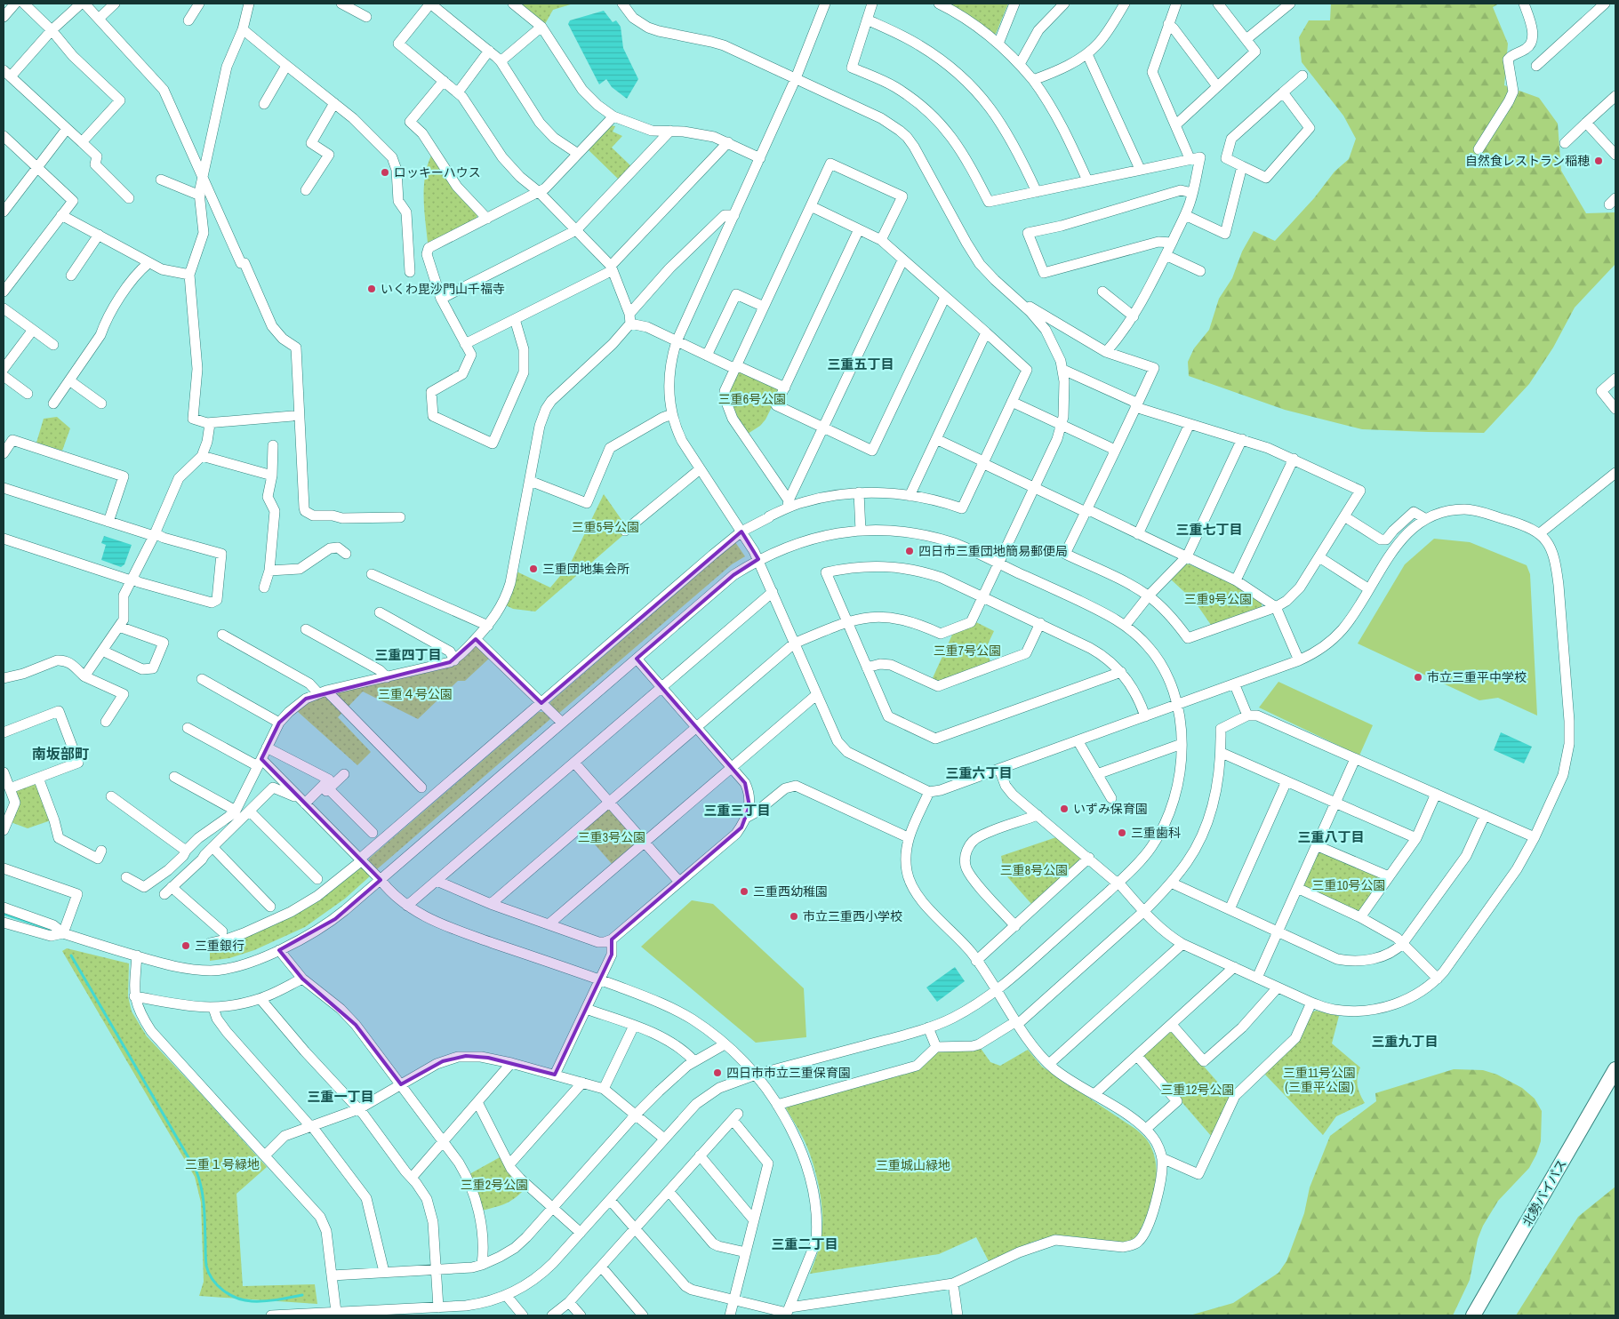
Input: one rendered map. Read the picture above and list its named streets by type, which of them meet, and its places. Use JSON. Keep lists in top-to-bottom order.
{
  "streets": {
    "highway": ["北勢バイパス"]
  },
  "districts": [
    "三重五丁目",
    "三重七丁目",
    "三重四丁目",
    "南坂部町",
    "三重六丁目",
    "三重三丁目",
    "三重八丁目",
    "三重九丁目",
    "三重一丁目",
    "三重二丁目"
  ],
  "parks": [
    "三重6号公園",
    "三重5号公園",
    "三重9号公園",
    "三重7号公園",
    "三重４号公園",
    "三重3号公園",
    "三重8号公園",
    "三重10号公園",
    "三重11号公園 (三重平公園)",
    "三重12号公園",
    "三重１号緑地",
    "三重城山緑地",
    "三重2号公園"
  ],
  "places": [
    "自然食レストラン稲穂",
    "ロッキーハウス",
    "いくわ毘沙門山千福寺",
    "四日市三重団地簡易郵便局",
    "三重団地集会所",
    "市立三重平中学校",
    "いずみ保育園",
    "三重歯科",
    "三重西幼稚園",
    "市立三重西小学校",
    "三重銀行",
    "四日市市立三重保育園"
  ]
}
